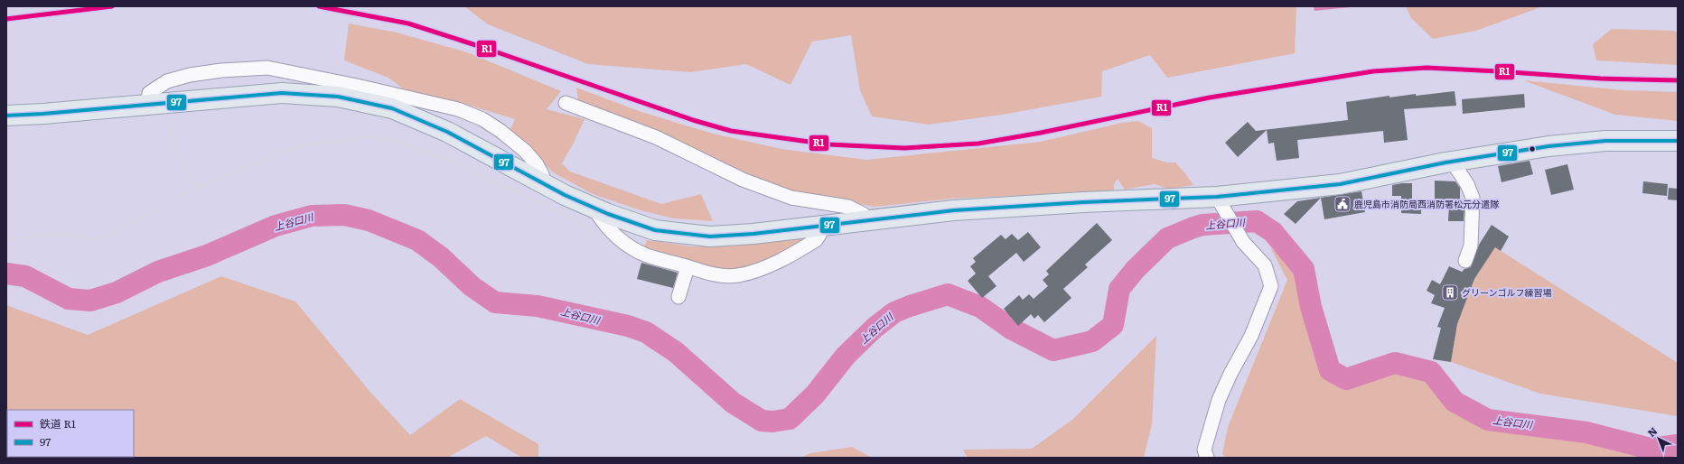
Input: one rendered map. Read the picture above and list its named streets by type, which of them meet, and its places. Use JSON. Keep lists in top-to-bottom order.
{
  "water": ["上谷口川"],
  "places": {
    "public building": ["鹿児島市消防局西消防署松元分遣隊"],
    "building": ["グリーンゴルフ練習場"]
  },
  "lines": ["rail line R1", "transit line 97"],
  "legend": ["鉄道 R1", "97"],
  "north": "top left"
}
